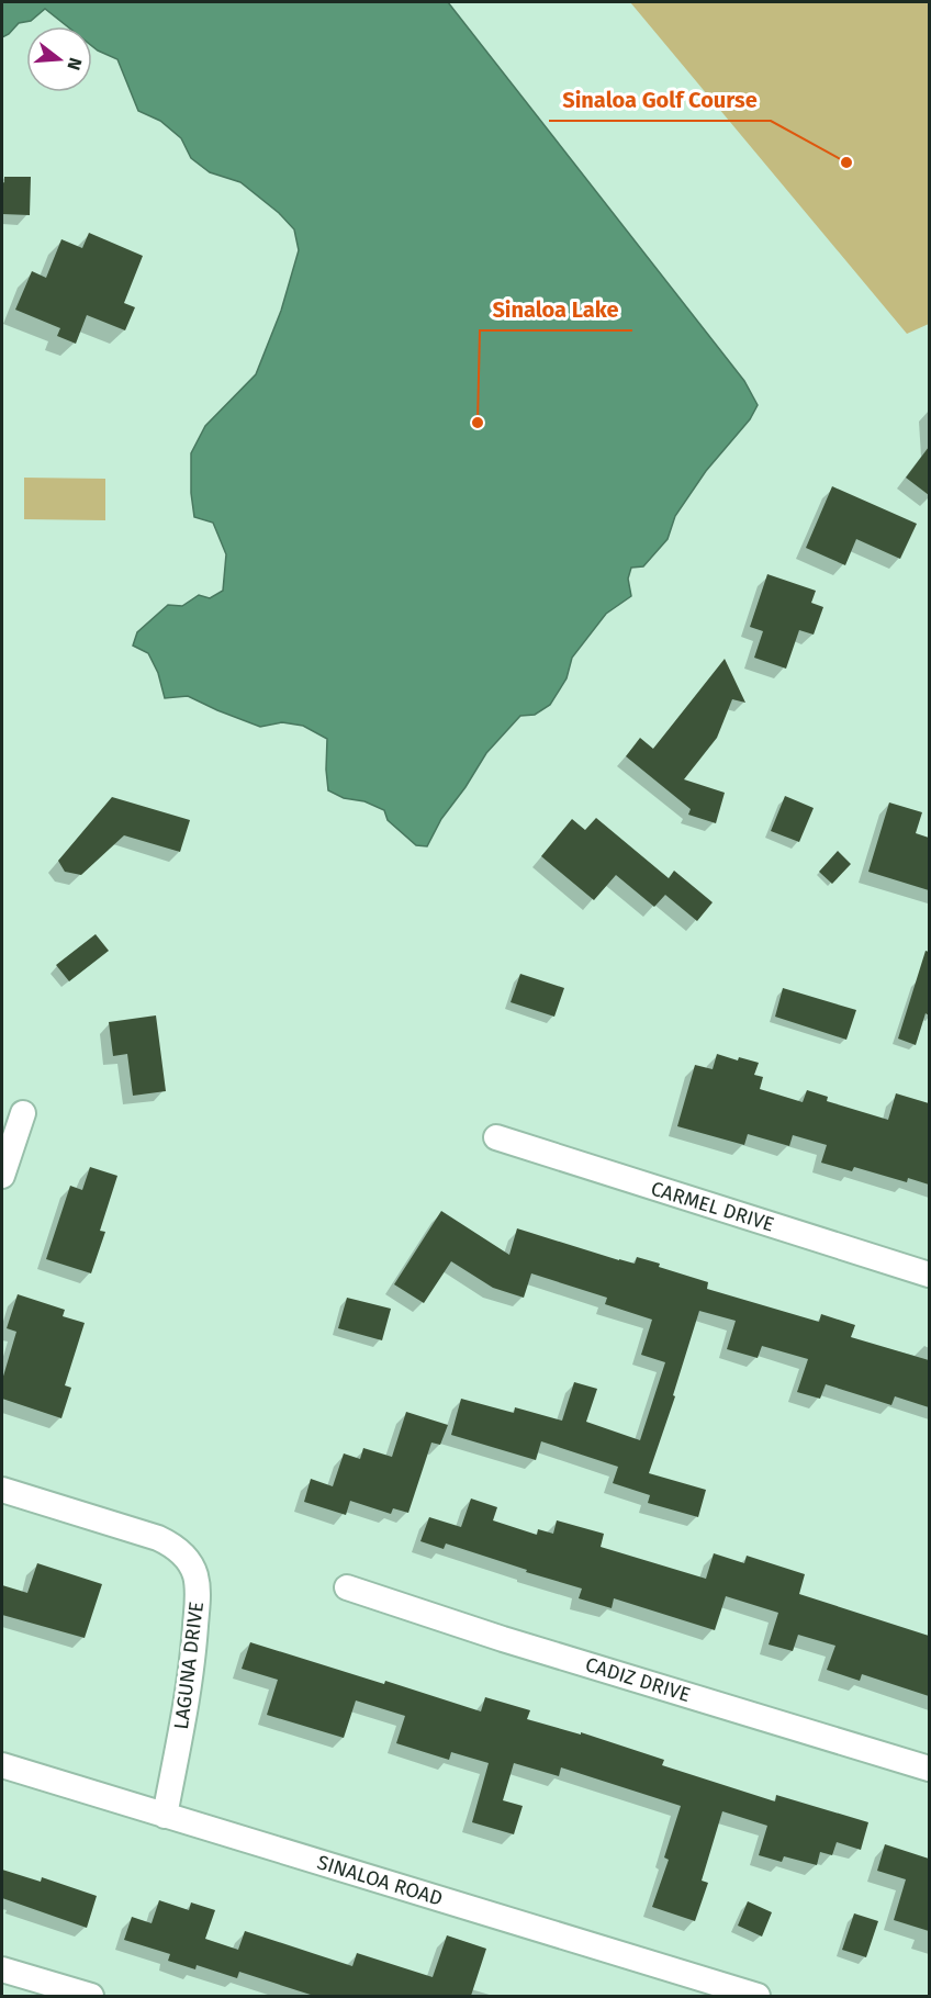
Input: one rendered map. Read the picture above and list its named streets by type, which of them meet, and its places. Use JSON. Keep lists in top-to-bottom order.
{
  "streets": {
    "street": [
      "CARMEL DRIVE",
      "LAGUNA DRIVE",
      "CADIZ DRIVE",
      "SINALOA ROAD"
    ]
  },
  "crossings": [
    ["LAGUNA DRIVE", "SINALOA ROAD"]
  ],
  "places": ["Sinaloa Golf Course", "Sinaloa Lake"],
  "north": "right"
}
